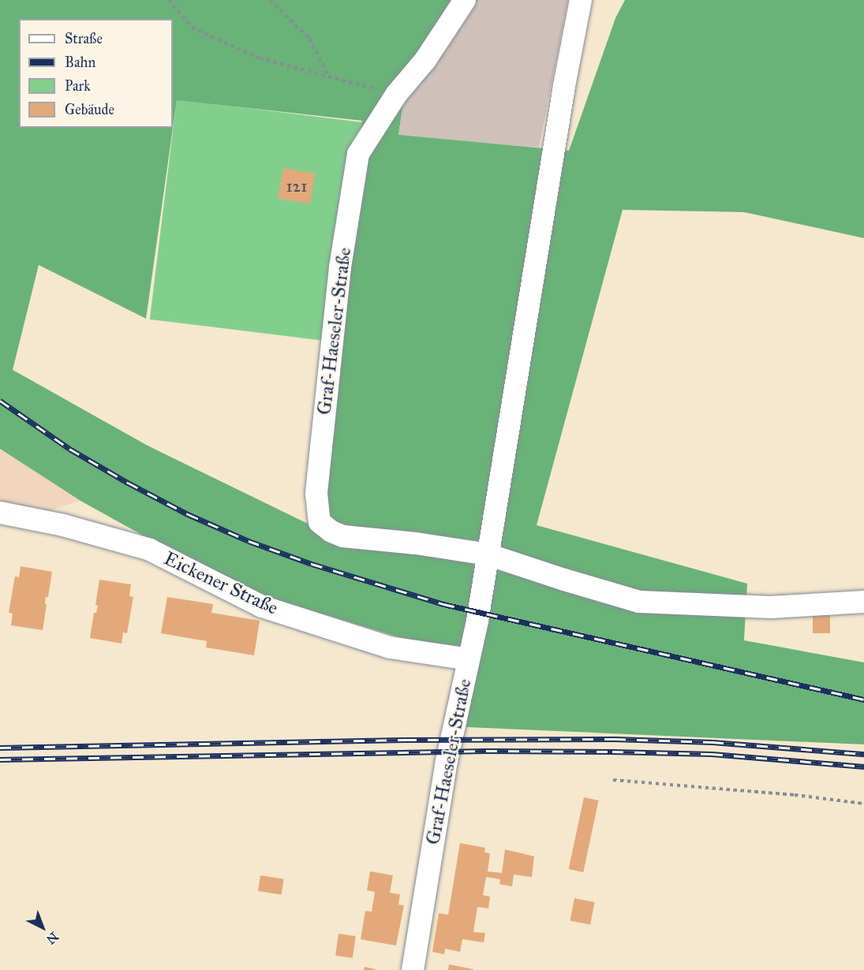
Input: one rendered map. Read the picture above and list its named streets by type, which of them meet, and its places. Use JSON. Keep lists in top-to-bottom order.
{
  "streets": {
    "street": ["Graf-Haeseler-Straße", "Eickener Straße"]
  },
  "crossings": [
    ["Graf-Haeseler-Straße", "Eickener Straße"]
  ],
  "house_numbers": ["121"],
  "legend": [
    "Straße",
    "Bahn",
    "Park",
    "Gebäude"
  ],
  "north": "bottom right"
}
